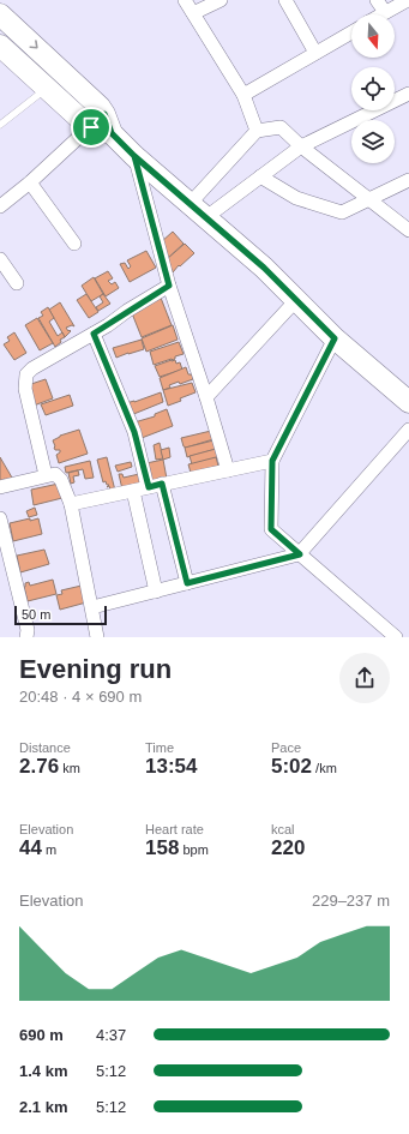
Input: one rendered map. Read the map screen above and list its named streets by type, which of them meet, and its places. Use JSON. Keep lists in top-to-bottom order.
{
  "scale_bar": "50 m",
  "north": "bottom",
  "page": {
    "scale": "50 m",
    "heading": ["Evening run", "20:48 · 4 × 690 m"],
    "stats": [
      ["Distance", "2.76 km"],
      ["Time", "13:54"],
      ["Pace", "5:02 /km"],
      ["Elevation", "44 m"],
      ["Heart rate", "158 bpm"],
      ["kcal", "220"]
    ],
    "chart": ["Elevation", "229–237 m"],
    "list": [
      {
        "name": "690 m",
        "note": "4:37"
      },
      {
        "name": "1.4 km",
        "note": "5:12"
      },
      {
        "name": "2.1 km",
        "note": "5:12"
      }
    ]
  }
}
